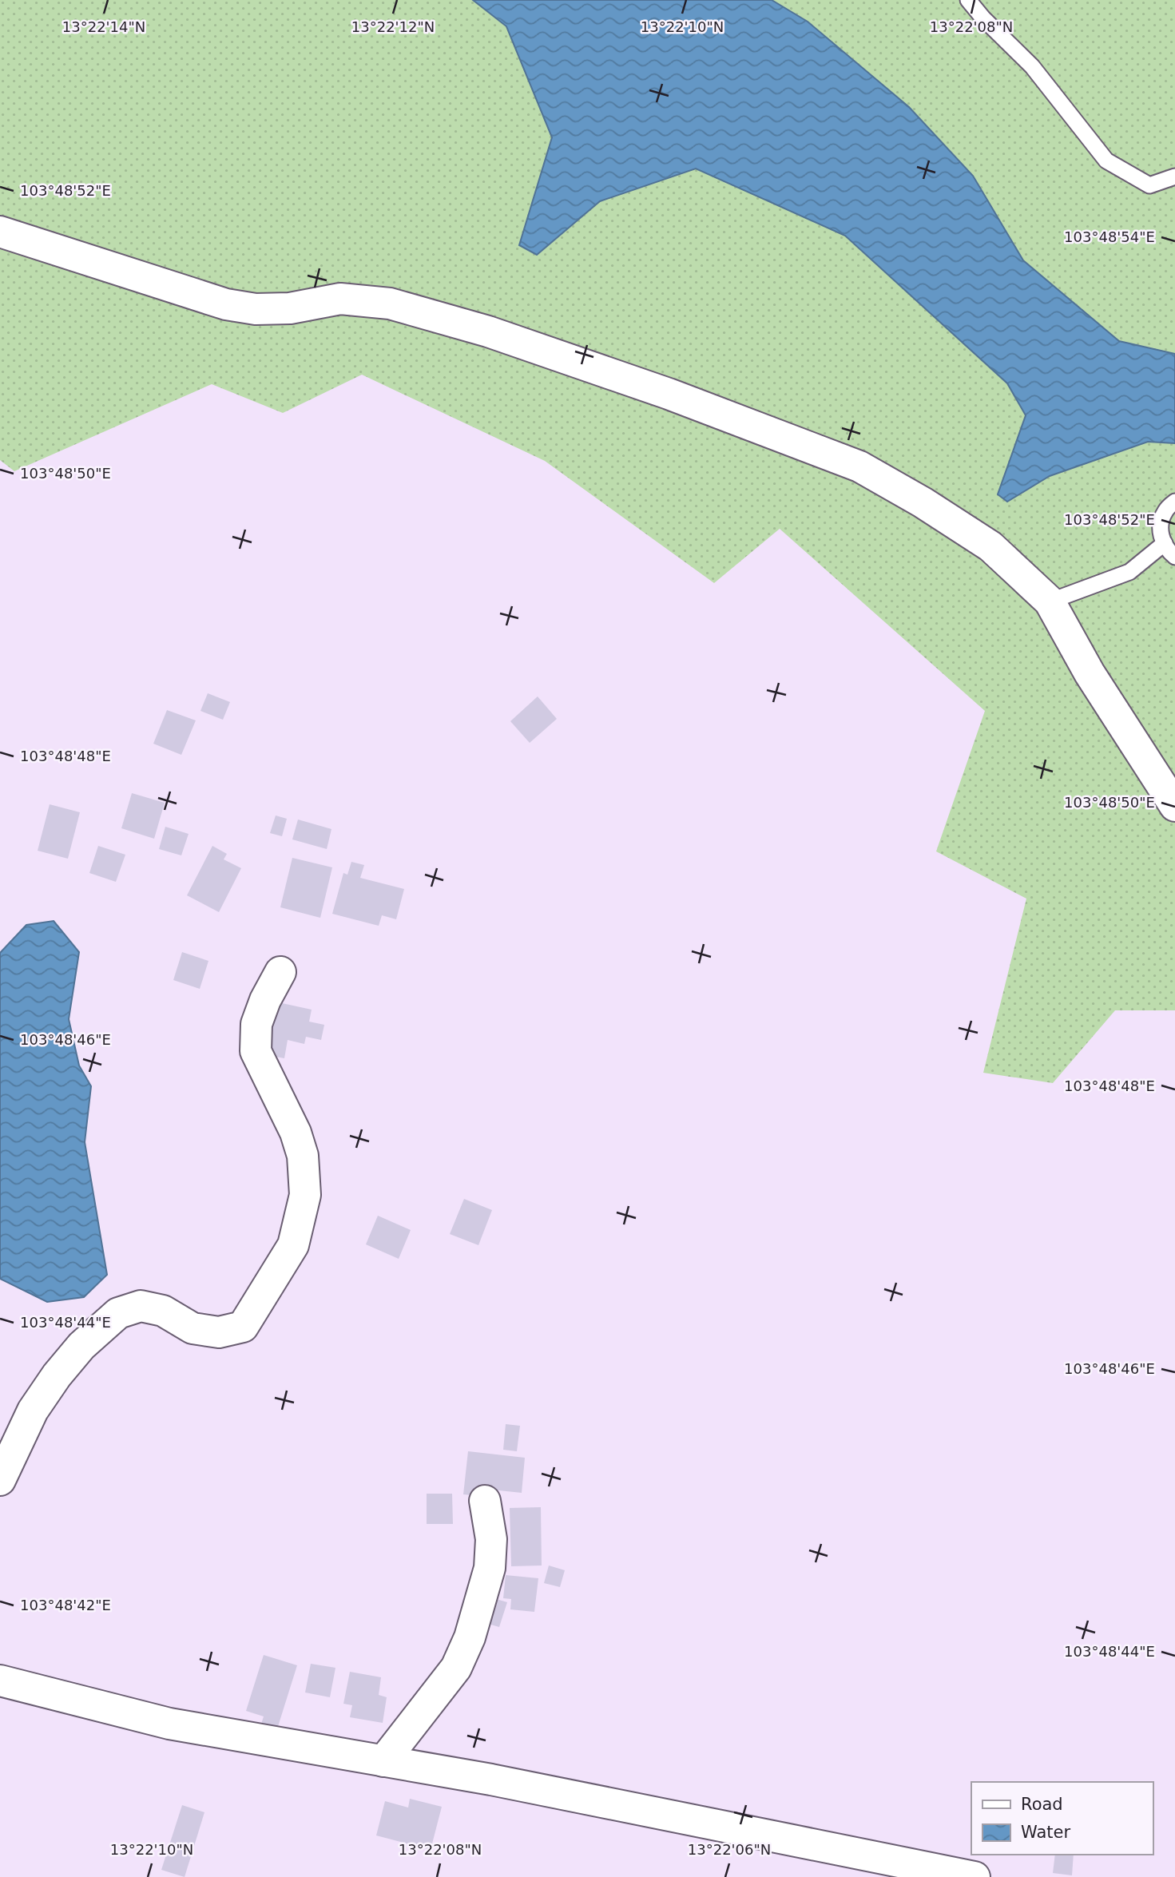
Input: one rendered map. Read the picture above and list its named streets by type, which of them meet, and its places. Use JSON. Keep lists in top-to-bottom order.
{
  "legend": ["Road", "Water"],
  "coordinates": [
    "13°22'14\"N",
    "13°22'12\"N",
    "13°22'10\"N",
    "13°22'08\"N",
    "103°48'52\"E",
    "103°48'54\"E",
    "103°48'50\"E",
    "103°48'48\"E",
    "103°48'46\"E",
    "103°48'44\"E",
    "103°48'42\"E",
    "13°22'06\"N"
  ]
}
